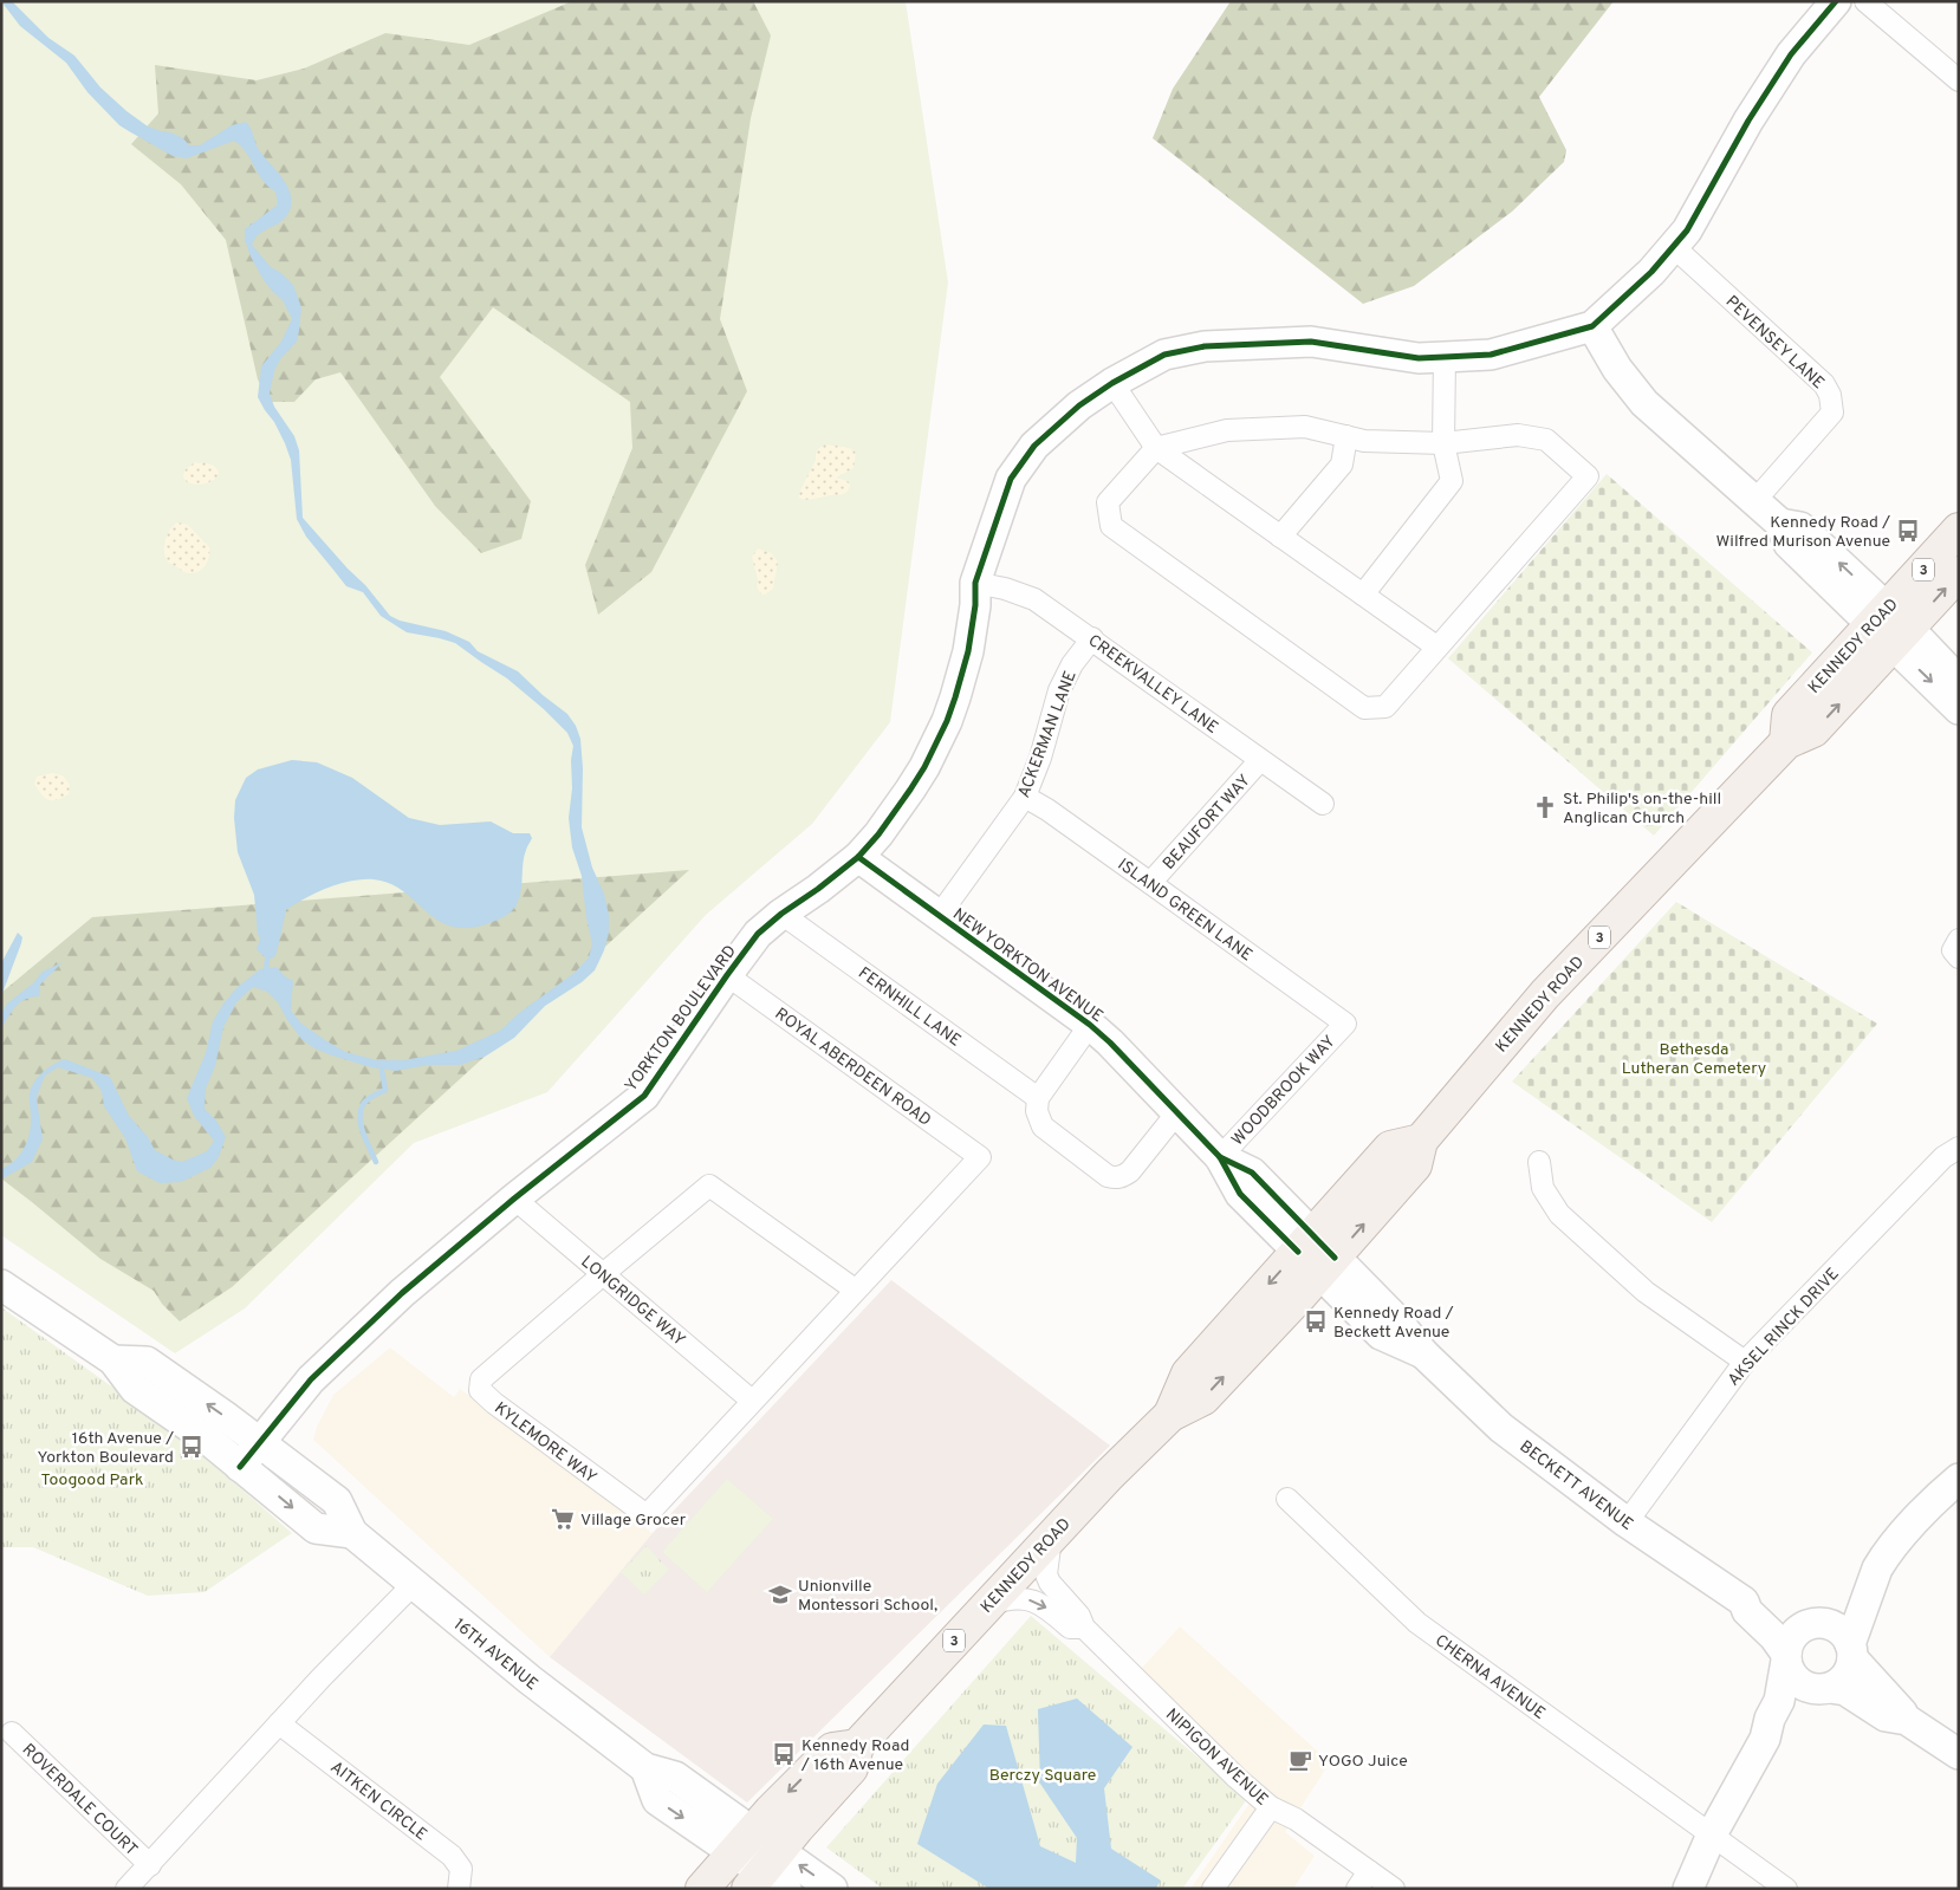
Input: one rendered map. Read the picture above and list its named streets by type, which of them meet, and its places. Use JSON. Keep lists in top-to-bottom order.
{
  "streets": {
    "main road": ["3", "KENNEDY ROAD"],
    "street": [
      "PEVENSEY LANE",
      "CREEKVALLEY LANE",
      "ACKERMAN LANE",
      "BEAUFORT WAY",
      "ISLAND GREEN LANE",
      "NEW YORKTON AVENUE",
      "FERNHILL LANE",
      "YORKTON BOULEVARD",
      "ROYAL ABERDEEN ROAD",
      "WOODBROOK WAY",
      "LONGRIDGE WAY",
      "AKSEL RINCK DRIVE",
      "KYLEMORE WAY",
      "BECKETT AVENUE",
      "16TH AVENUE",
      "CHERNA AVENUE",
      "NIPIGON AVENUE",
      "ROVERDALE COURT",
      "AITKEN CIRCLE"
    ]
  },
  "crossings": [
    ["PEVENSEY LANE", "YORKTON BOULEVARD"],
    ["KENNEDY ROAD", "NEW YORKTON AVENUE"],
    ["KENNEDY ROAD", "BECKETT AVENUE"],
    ["KENNEDY ROAD", "16TH AVENUE"],
    ["KENNEDY ROAD", "NIPIGON AVENUE"],
    ["CREEKVALLEY LANE", "ACKERMAN LANE"],
    ["CREEKVALLEY LANE", "BEAUFORT WAY"],
    ["CREEKVALLEY LANE", "YORKTON BOULEVARD"],
    ["ACKERMAN LANE", "ISLAND GREEN LANE"],
    ["ACKERMAN LANE", "NEW YORKTON AVENUE"],
    ["BEAUFORT WAY", "ISLAND GREEN LANE"],
    ["ISLAND GREEN LANE", "WOODBROOK WAY"],
    ["NEW YORKTON AVENUE", "YORKTON BOULEVARD"],
    ["NEW YORKTON AVENUE", "WOODBROOK WAY"],
    ["NEW YORKTON AVENUE", "BECKETT AVENUE"],
    ["FERNHILL LANE", "YORKTON BOULEVARD"],
    ["YORKTON BOULEVARD", "ROYAL ABERDEEN ROAD"],
    ["YORKTON BOULEVARD", "LONGRIDGE WAY"],
    ["YORKTON BOULEVARD", "16TH AVENUE"],
    ["ROYAL ABERDEEN ROAD", "KYLEMORE WAY"],
    ["LONGRIDGE WAY", "KYLEMORE WAY"],
    ["AKSEL RINCK DRIVE", "BECKETT AVENUE"]
  ],
  "parks": ["Bethesda Lutheran Cemetery", "Toogood Park", "Berczy Square"],
  "places": {
    "bus stop": [
      "Kennedy Road / Wilfred Murison Avenue",
      "Kennedy Road / Beckett Avenue",
      "16th Avenue / Yorkton Boulevard",
      "Kennedy Road / 16th Avenue"
    ],
    "church": ["St. Philip's on-the-hill Anglican Church"],
    "supermarket": ["Village Grocer"],
    "school or university": ["Unionville Montessori School,"],
    "cafe": ["YOGO Juice"]
  }
}
